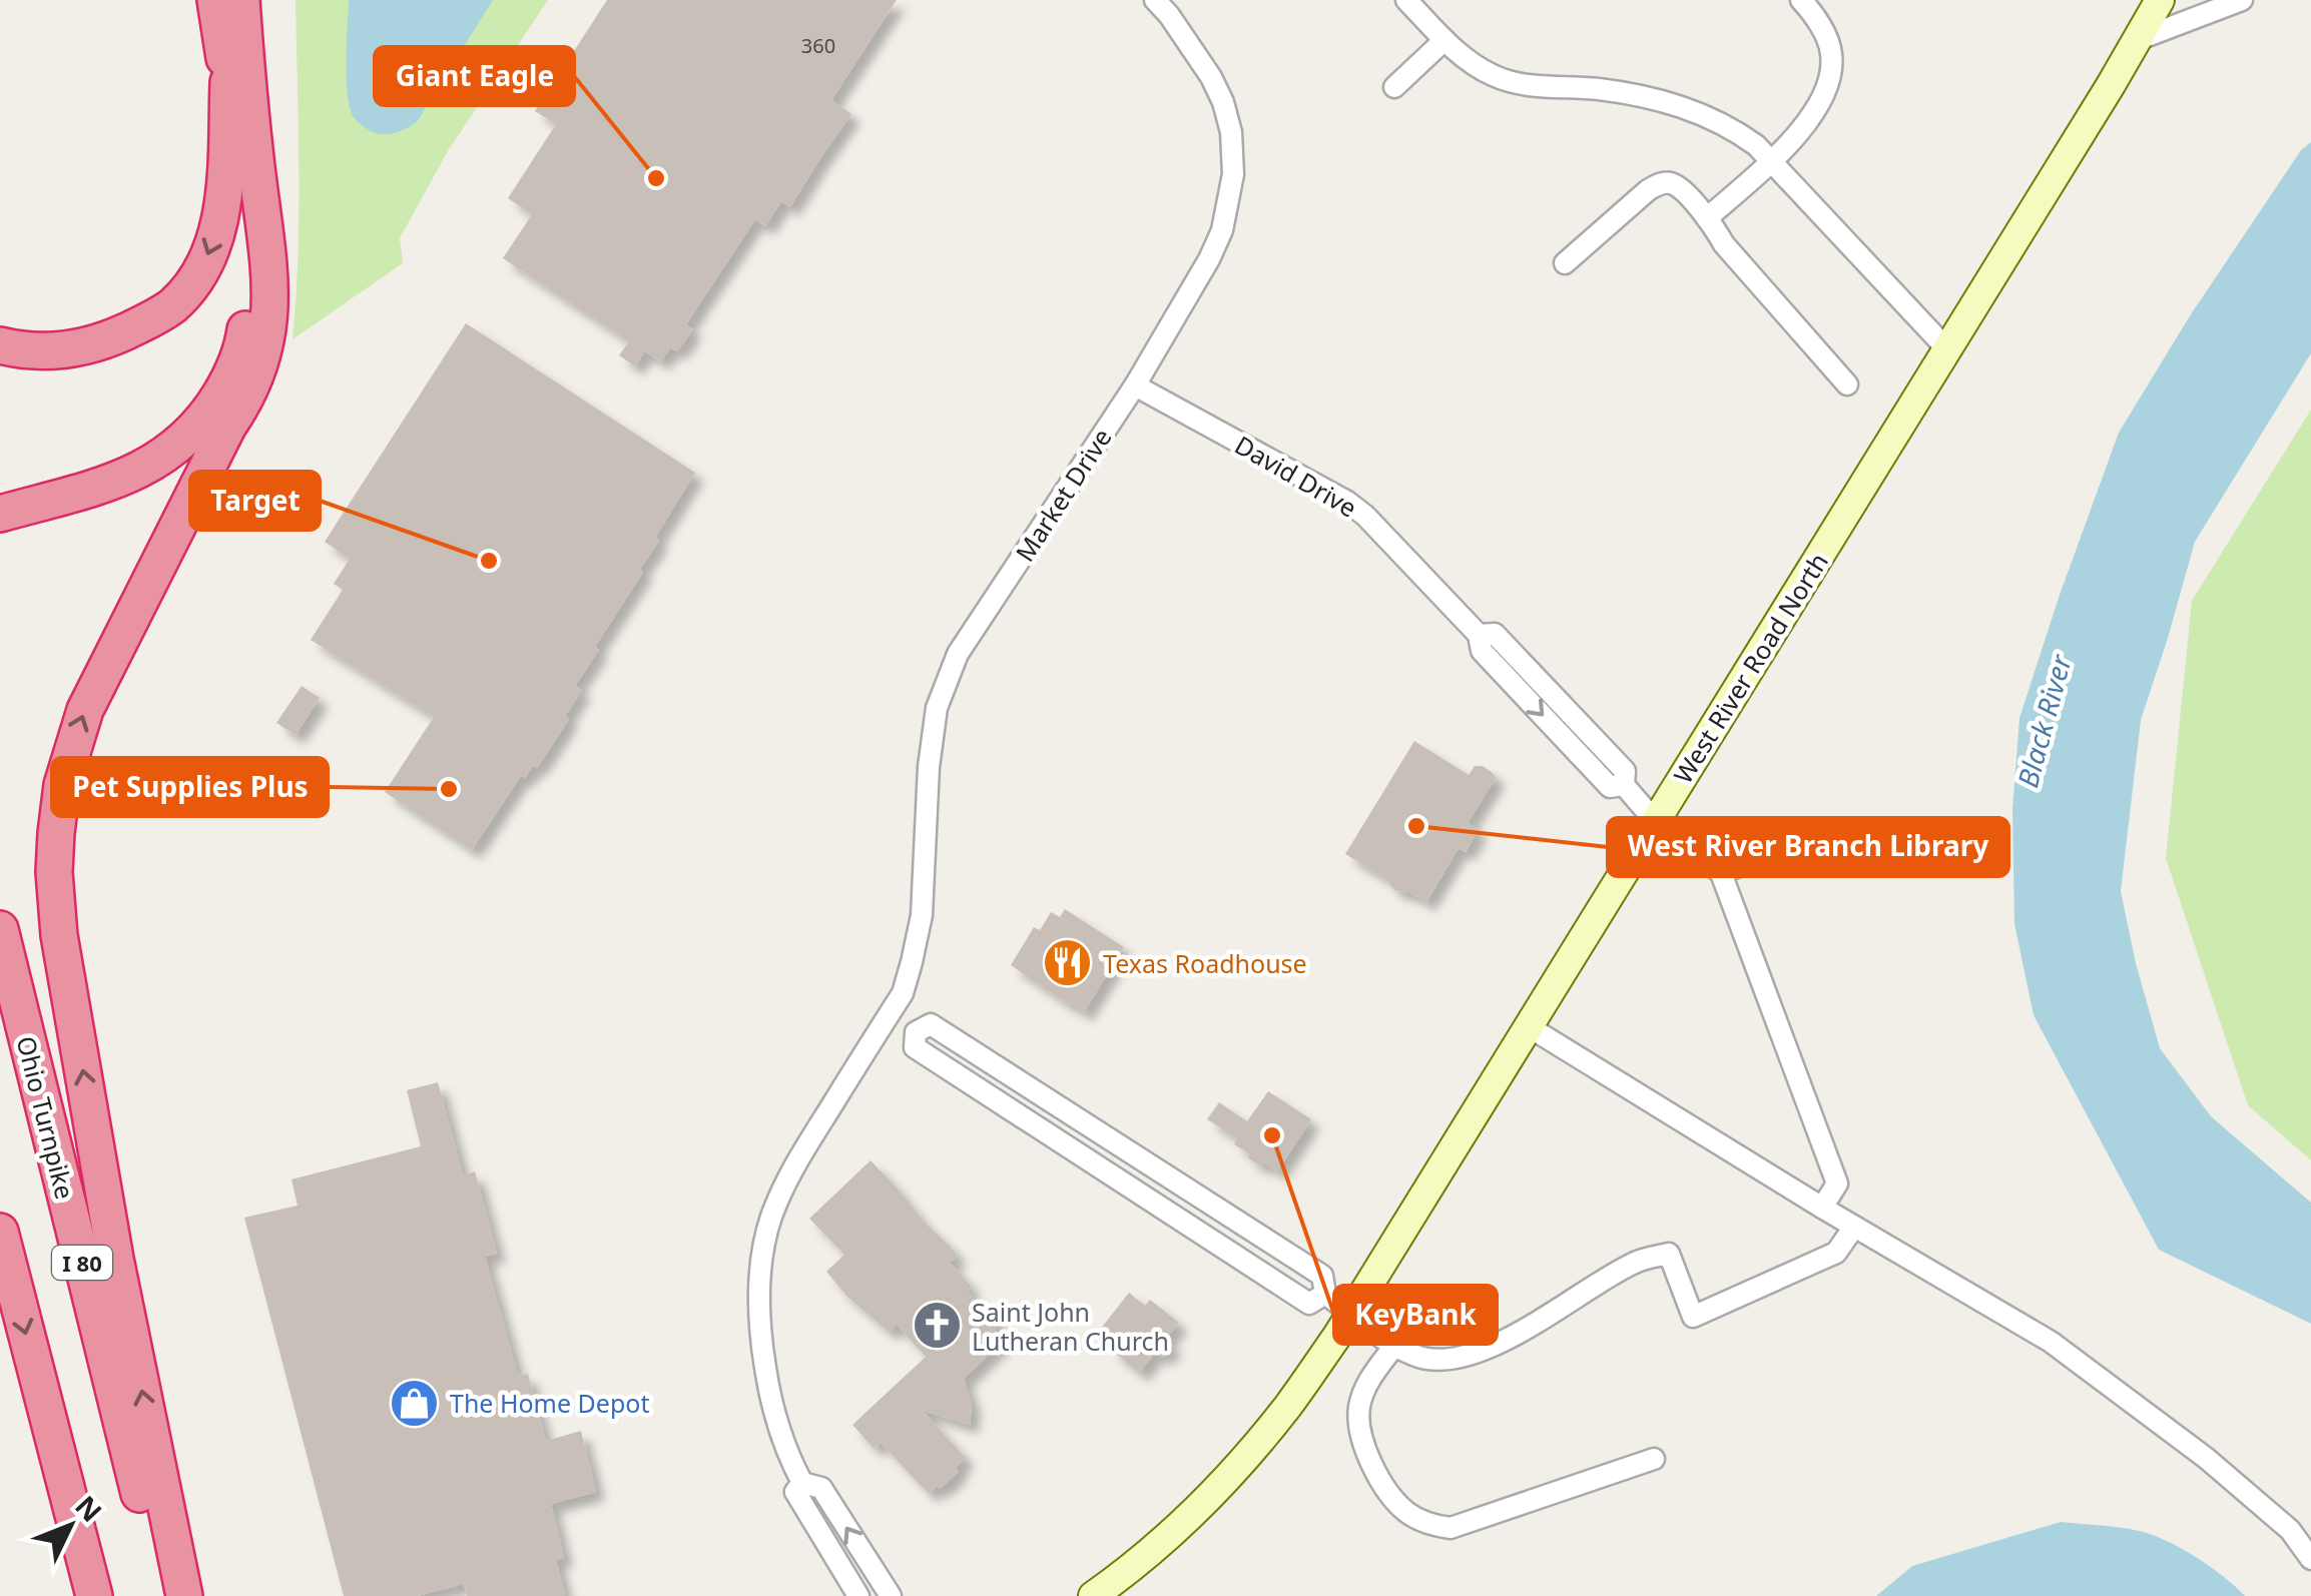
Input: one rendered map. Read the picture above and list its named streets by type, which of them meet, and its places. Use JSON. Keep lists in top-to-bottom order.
{
  "streets": {
    "highway": ["Ohio Turnpike", "I 80"],
    "street": ["David Drive", "Market Drive", "West River Road North"]
  },
  "crossings": [
    ["David Drive", "Market Drive"],
    ["David Drive", "West River Road North"]
  ],
  "water": ["Black River"],
  "places": {
    "other": [
      "Giant Eagle",
      "Target",
      "Pet Supplies Plus",
      "West River Branch Library",
      "KeyBank"
    ],
    "restaurant": ["Texas Roadhouse"],
    "church": ["Saint John Lutheran Church"],
    "shop": ["The Home Depot"]
  },
  "house_numbers": ["360"],
  "north": "top right"
}
